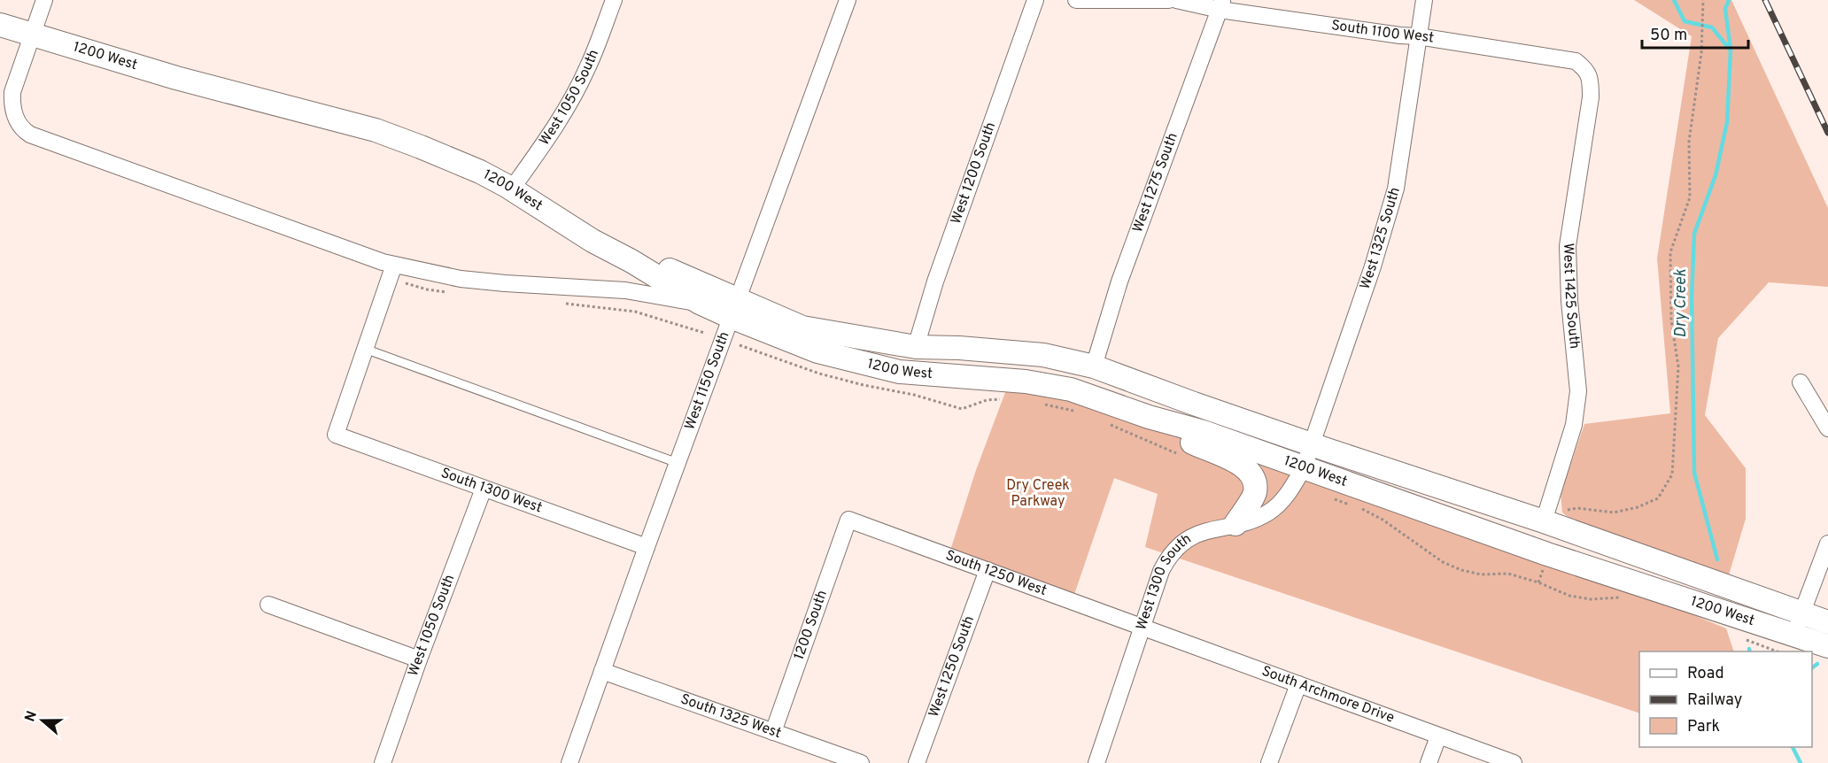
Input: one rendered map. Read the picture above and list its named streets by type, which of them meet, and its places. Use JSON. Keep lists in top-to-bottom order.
{
  "streets": {
    "street": [
      "South 1100 West",
      "1200 West",
      "West 1050 South",
      "West 1200 South",
      "West 1275 South",
      "West 1325 South",
      "West 1425 South",
      "West 1150 South",
      "South 1300 West",
      "South 1250 West",
      "West 1300 South",
      "1200 South",
      "West 1250 South",
      "South Archmore Drive",
      "South 1325 West"
    ]
  },
  "crossings": [
    ["South 1100 West", "West 1275 South"],
    ["South 1100 West", "West 1325 South"],
    ["South 1100 West", "West 1425 South"],
    ["1200 West", "West 1050 South"],
    ["1200 West", "West 1200 South"],
    ["1200 West", "West 1275 South"],
    ["1200 West", "West 1325 South"],
    ["1200 West", "West 1425 South"],
    ["1200 West", "West 1150 South"],
    ["1200 West", "West 1300 South"],
    ["West 1050 South", "South 1300 West"],
    ["West 1325 South", "West 1300 South"],
    ["West 1150 South", "South 1300 West"],
    ["West 1150 South", "South 1325 West"],
    ["South 1250 West", "West 1300 South"],
    ["South 1250 West", "1200 South"],
    ["South 1250 West", "West 1250 South"],
    ["South 1250 West", "South Archmore Drive"],
    ["West 1300 South", "South Archmore Drive"],
    ["1200 South", "South 1325 West"]
  ],
  "water": ["Dry Creek"],
  "parks": ["Dry Creek Parkway"],
  "legend": ["Road", "Railway", "Park"],
  "scale_bar": "50 m",
  "north": "left"
}
